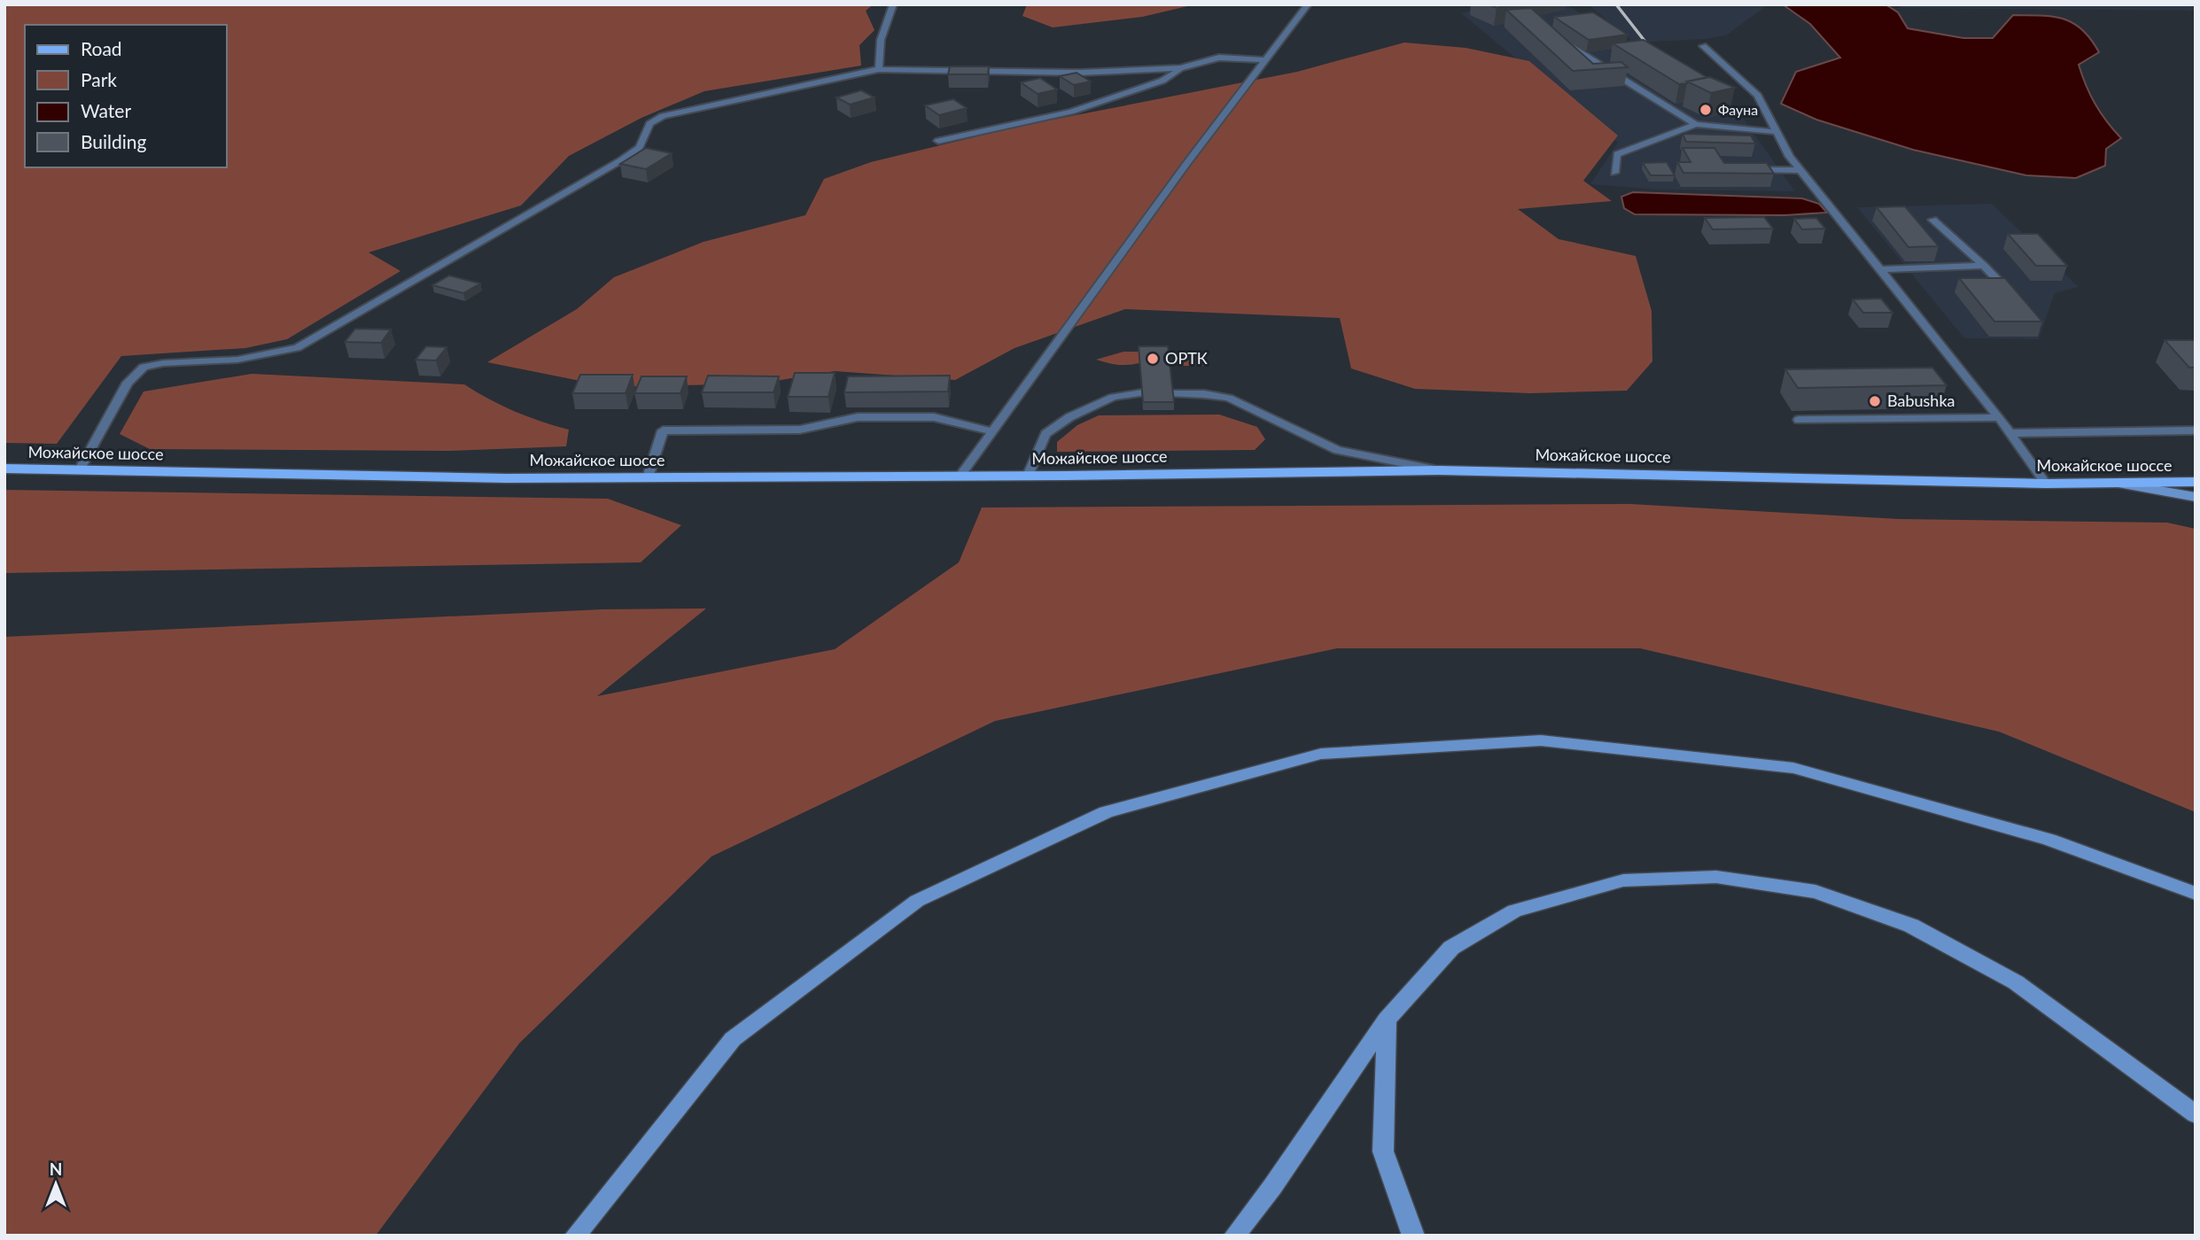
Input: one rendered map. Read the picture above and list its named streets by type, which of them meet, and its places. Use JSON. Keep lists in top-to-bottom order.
{
  "streets": {
    "main road": ["Можайское шоссе"]
  },
  "places": ["Фауна", "ОРТК", "Babushka"],
  "legend": [
    "Road",
    "Park",
    "Water",
    "Building"
  ],
  "north": "top"
}
